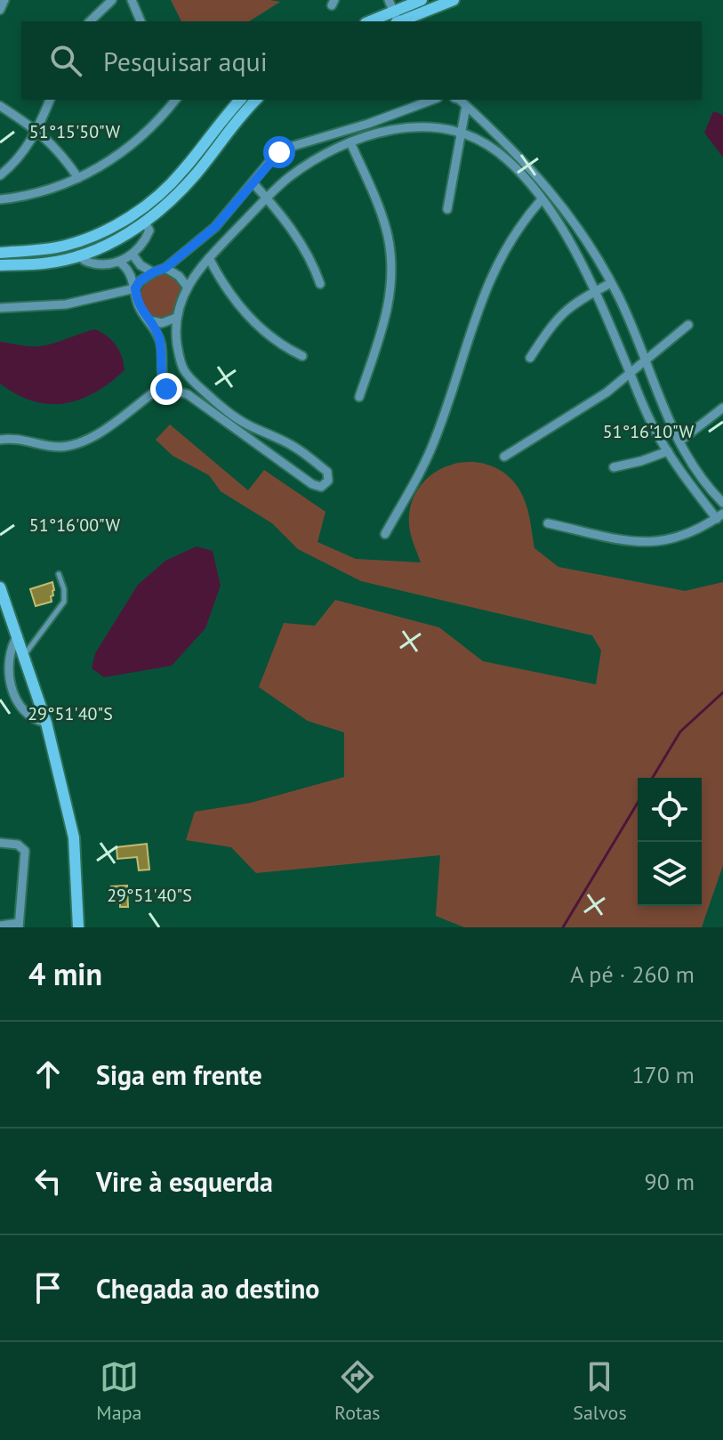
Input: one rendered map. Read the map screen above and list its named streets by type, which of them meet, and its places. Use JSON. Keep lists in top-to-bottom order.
{
  "page": {
    "search": "Pesquisar aqui",
    "heading": ["4 min", "A pé · 260 m"],
    "list": [
      ["Siga em frente", "170 m"],
      ["Vire à esquerda", "90 m"],
      "Chegada ao destino"
    ],
    "nav": ["Mapa", "Rotas", "Salvos"]
  },
  "coordinates": [
    "51°15'50\"W",
    "51°16'10\"W",
    "51°16'00\"W",
    "29°51'40\"S"
  ]
}
